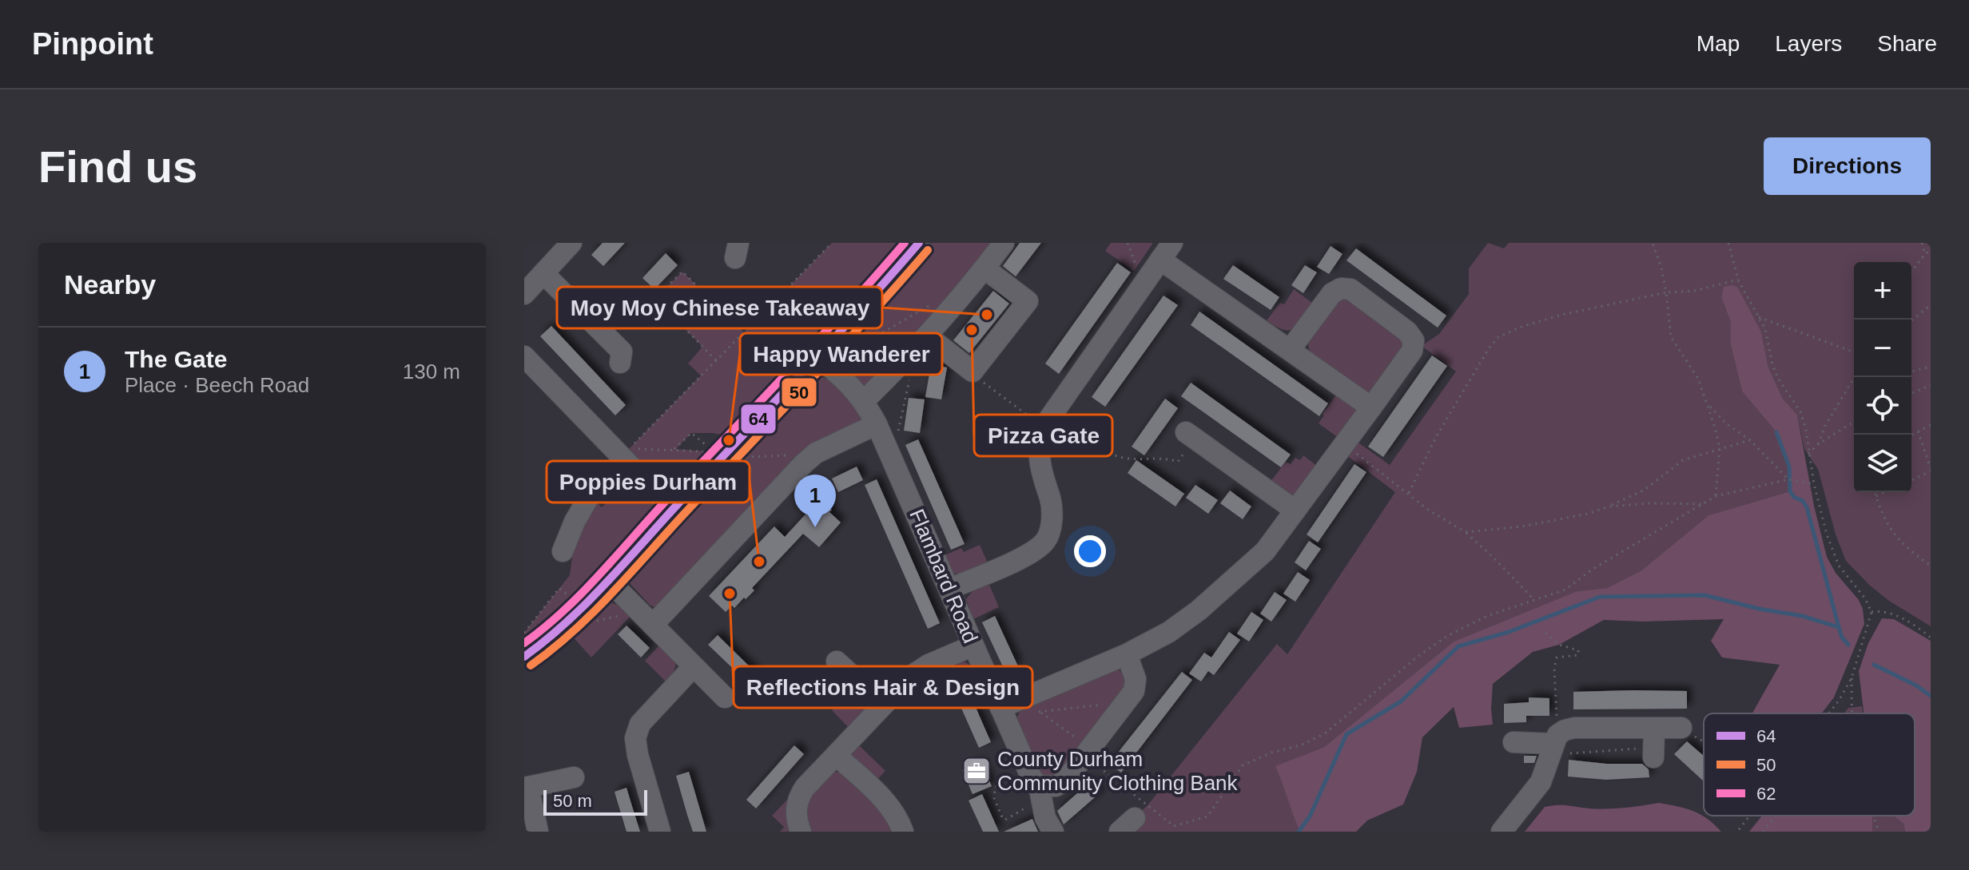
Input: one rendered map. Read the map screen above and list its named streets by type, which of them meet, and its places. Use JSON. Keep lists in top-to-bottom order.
{
  "streets": {
    "street": ["Flambard Road"]
  },
  "places": {
    "other": [
      "Moy Moy Chinese Takeaway",
      "Pizza Gate",
      "Happy Wanderer",
      "Poppies Durham",
      "Reflections Hair & Design"
    ],
    "office": ["County Durham Community Clothing Bank"]
  },
  "lines": ["transit line 64", "transit line 62", "transit line 50"],
  "legend": ["64", "50", "62"],
  "scale_bar": "50 m",
  "page": {
    "header": "Pinpoint",
    "nav": ["Map", "Layers", "Share"],
    "buttons": "Directions",
    "title": "Find us",
    "heading": "Nearby",
    "map_buttons": ["+", "−"],
    "list": [
      {
        "mark": "1",
        "name": "The Gate",
        "note": "Place · Beech Road",
        "value": "130 m"
      }
    ],
    "pins": "1",
    "scale": "50 m"
  }
}
